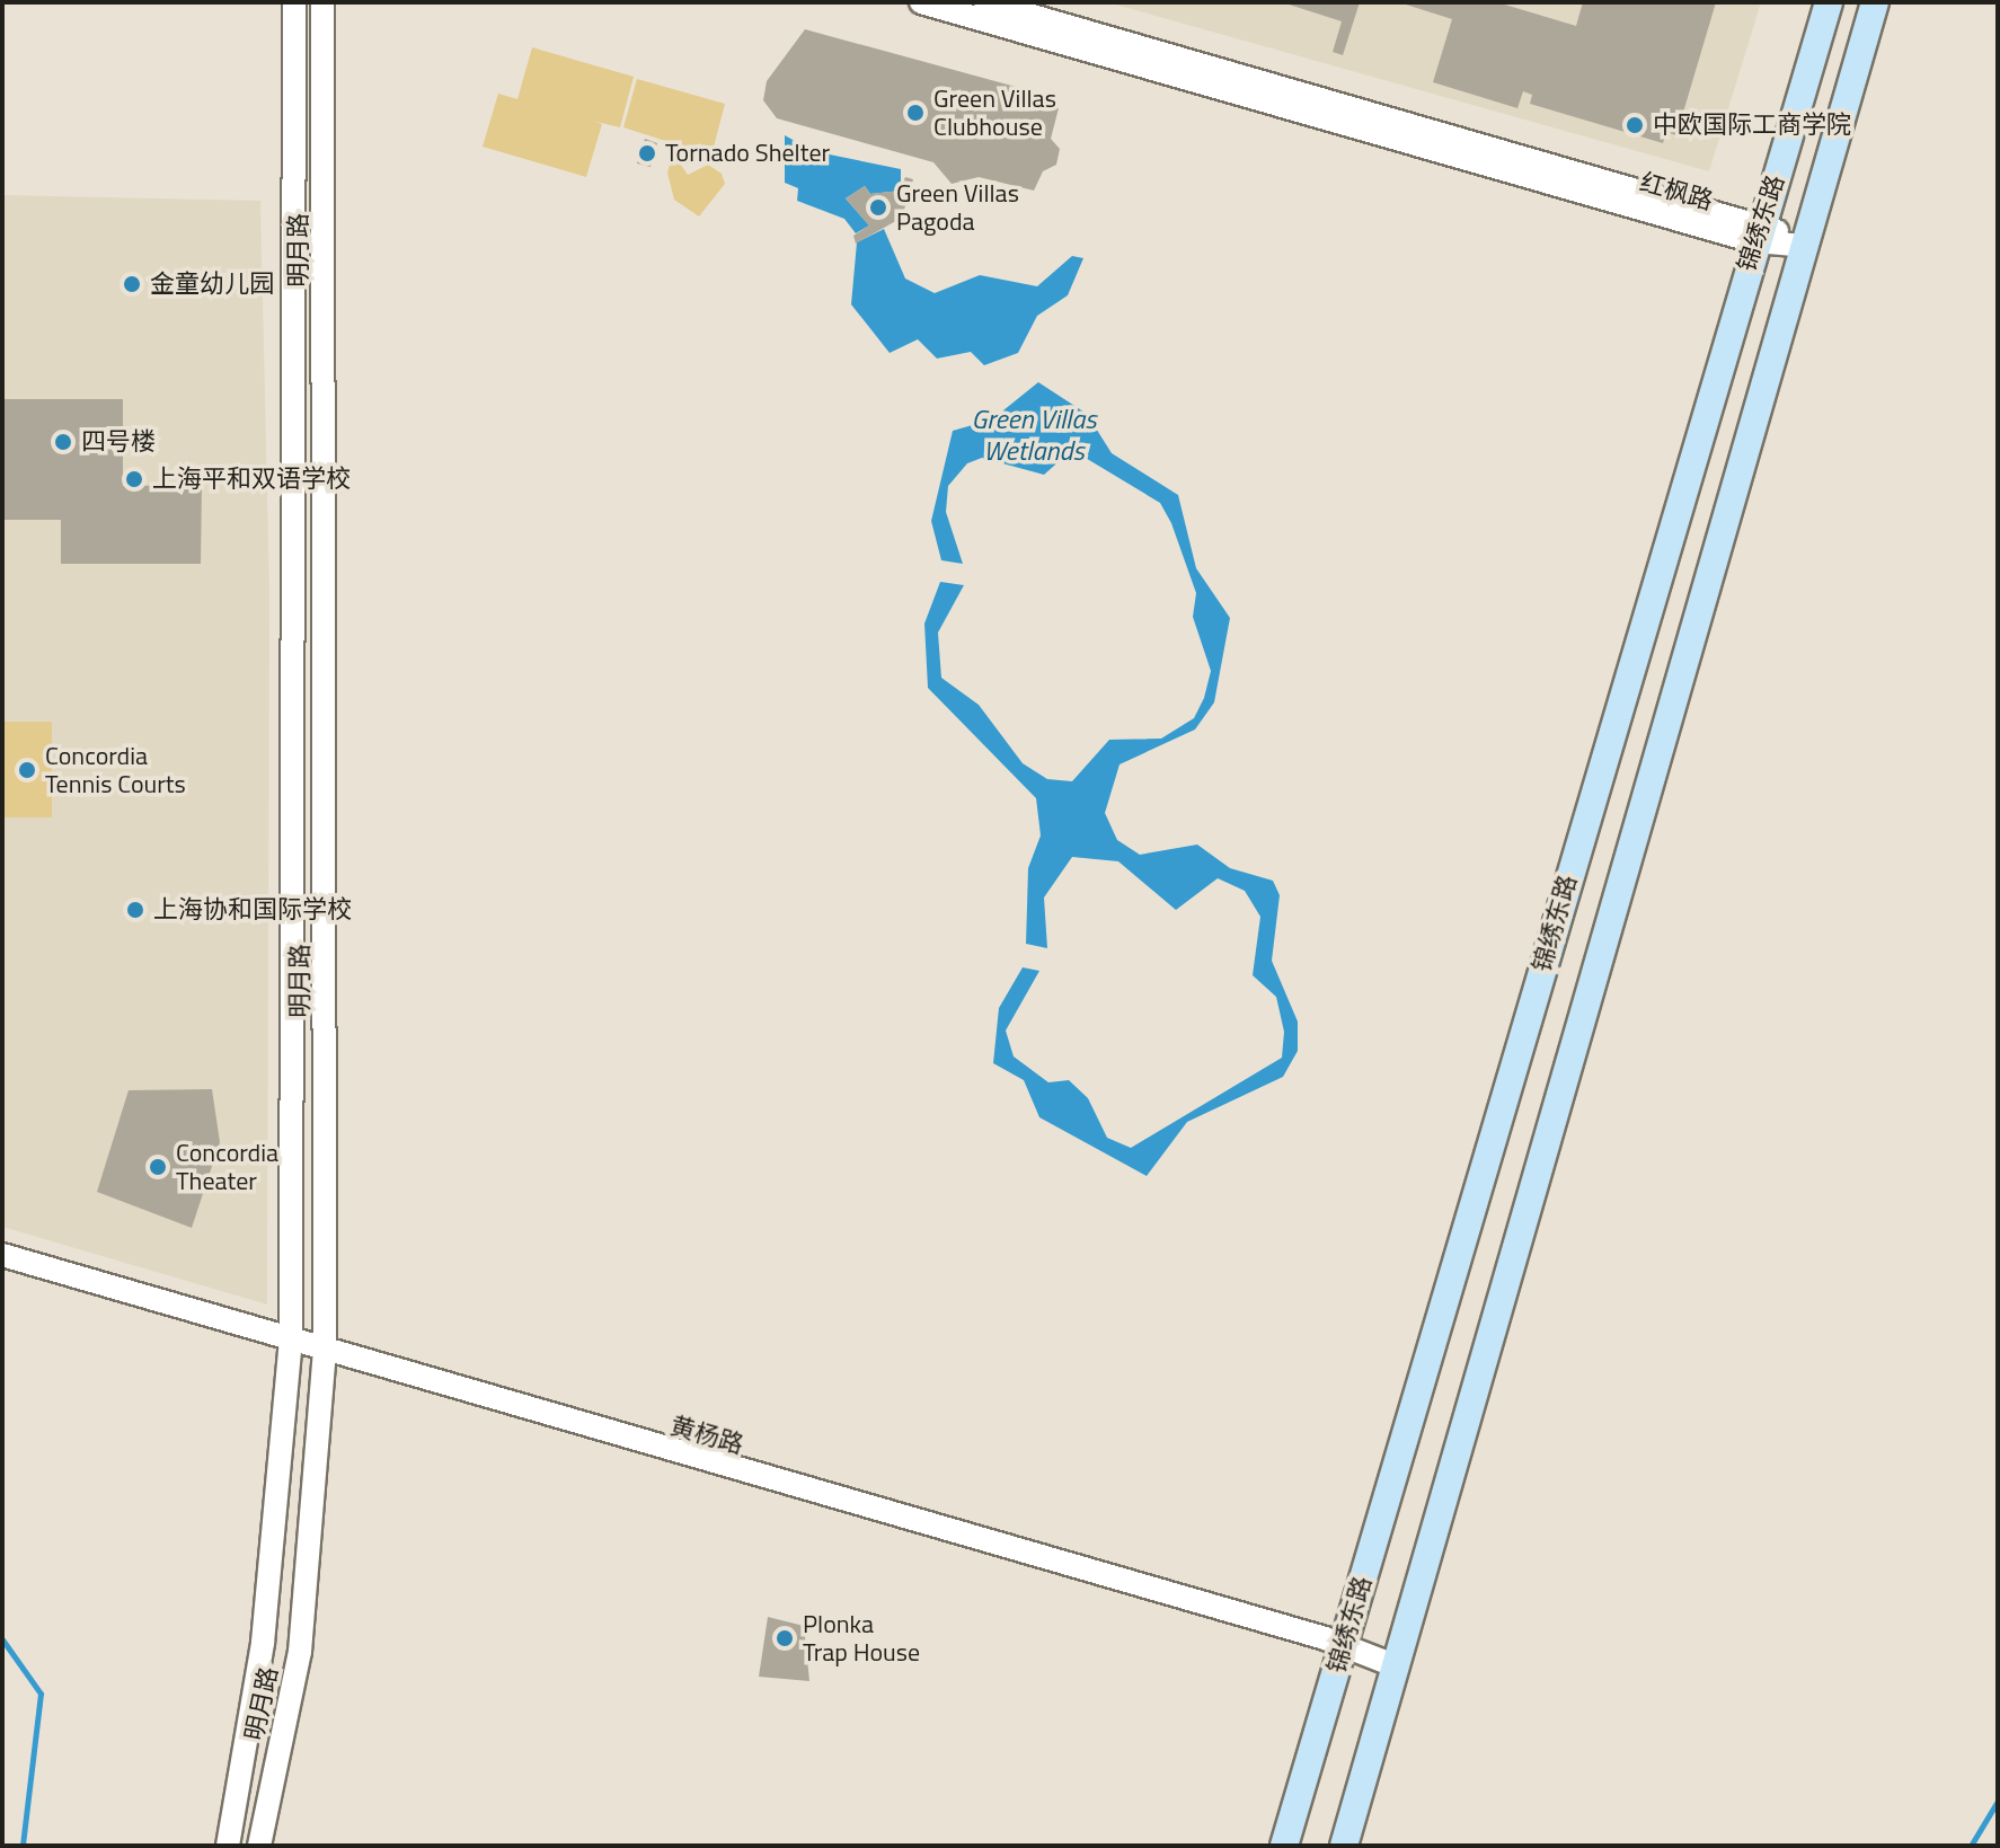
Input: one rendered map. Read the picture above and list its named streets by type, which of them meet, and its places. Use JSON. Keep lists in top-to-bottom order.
{
  "streets": {
    "main road": ["锦绣东路"],
    "street": ["红枫路", "明月路", "黄杨路"]
  },
  "crossings": [
    ["红枫路", "锦绣东路"],
    ["锦绣东路", "黄杨路"],
    ["明月路", "黄杨路"]
  ],
  "water": ["Green Villas Wetlands"],
  "places": [
    "Green Villas Clubhouse",
    "中欧国际工商学院",
    "Tornado Shelter",
    "Green Villas Pagoda",
    "金童幼儿园",
    "四号楼",
    "上海平和双语学校",
    "Concordia Tennis Courts",
    "上海协和国际学校",
    "Concordia Theater",
    "Plonka Trap House"
  ]
}
